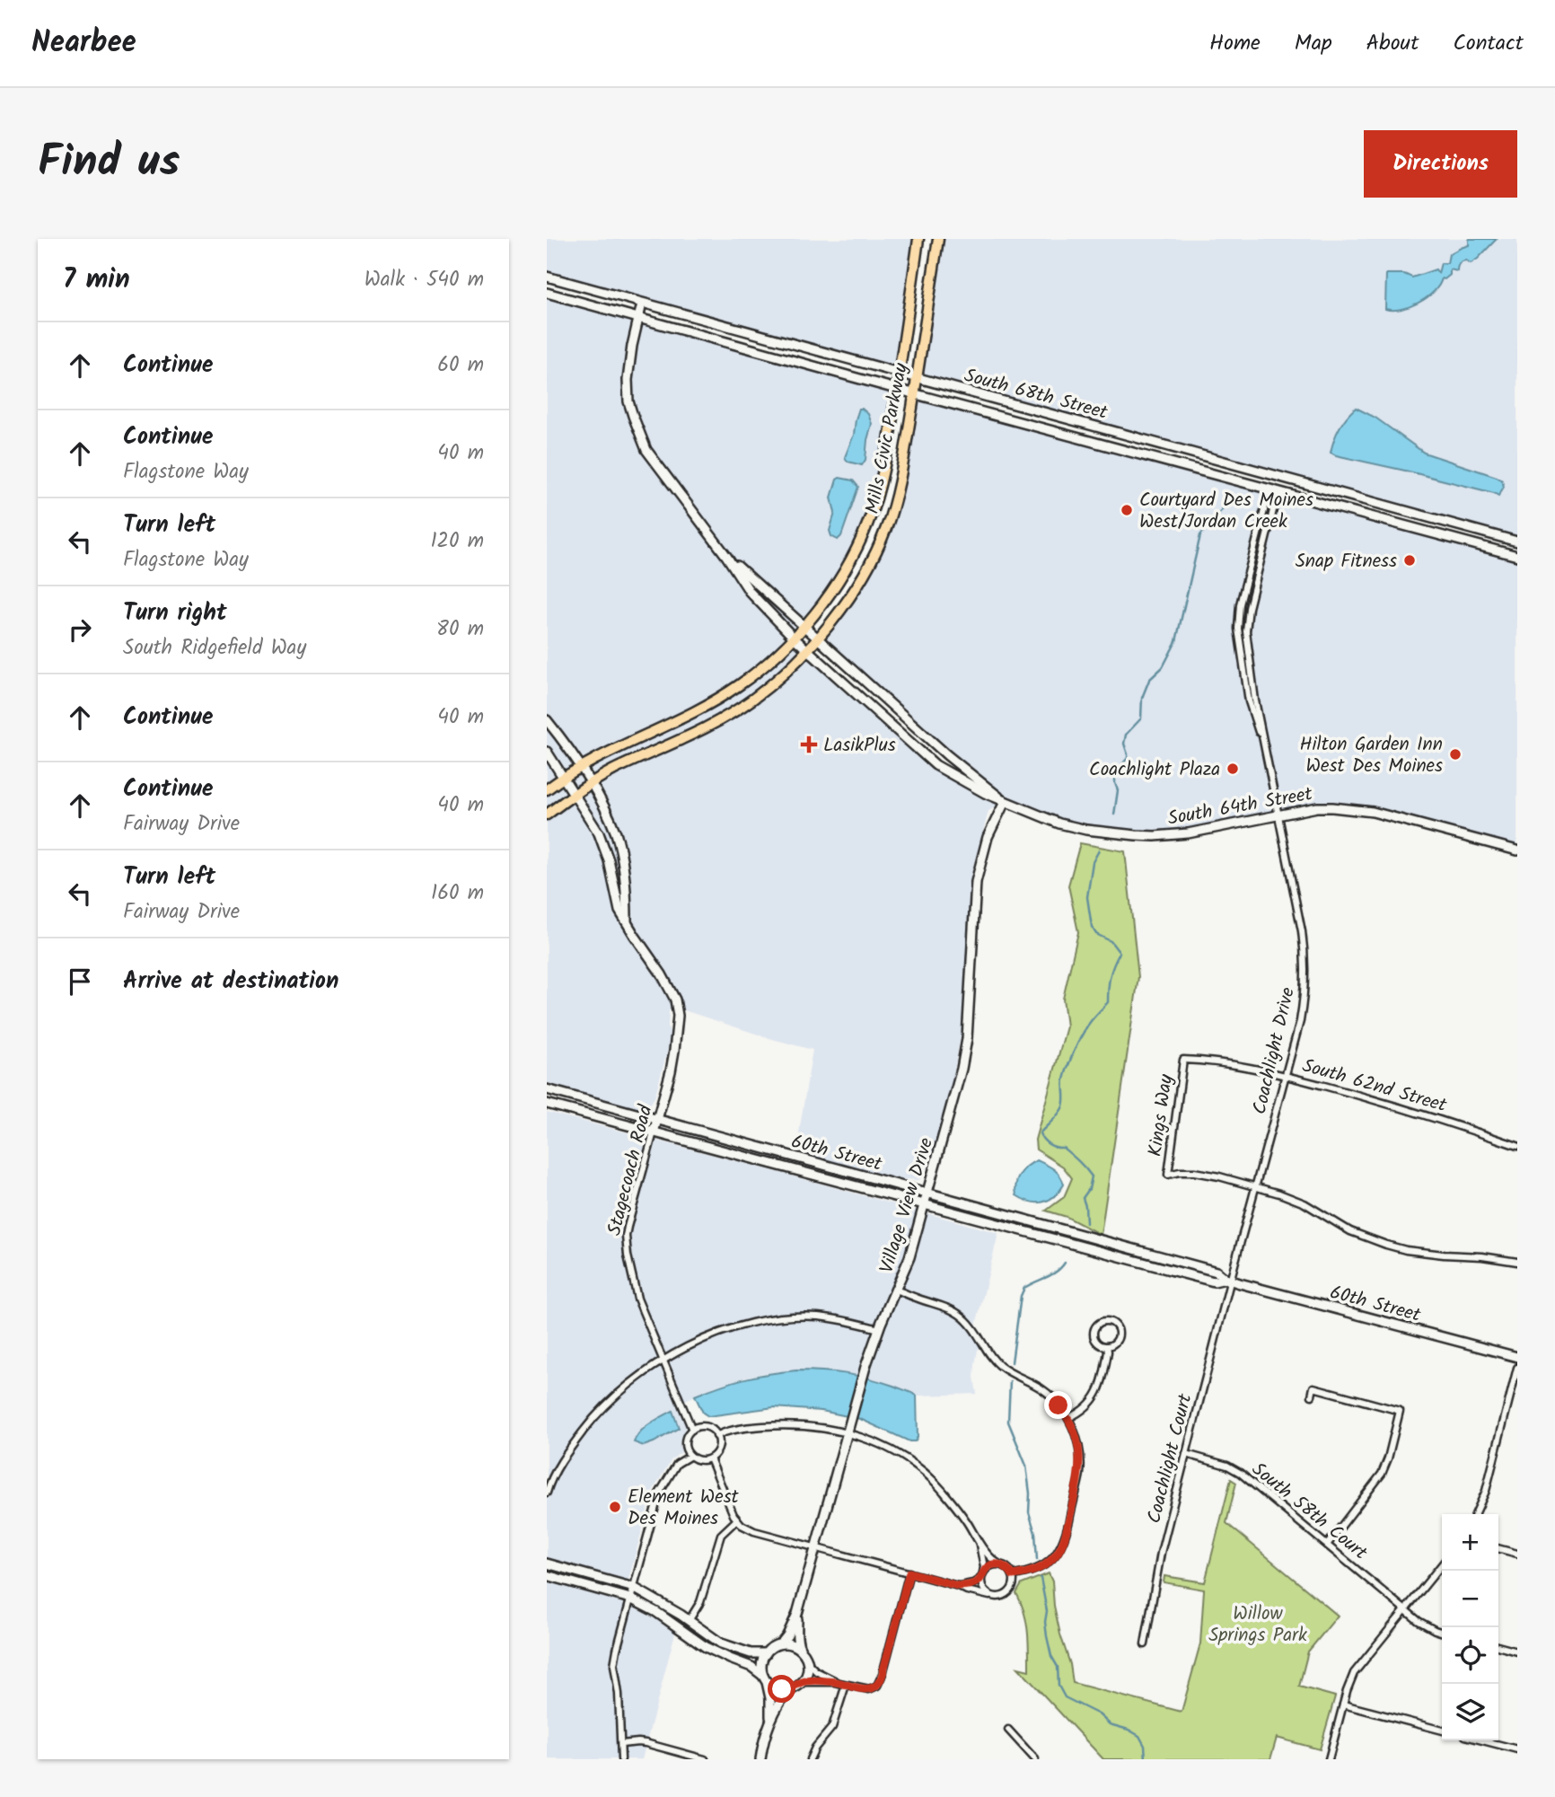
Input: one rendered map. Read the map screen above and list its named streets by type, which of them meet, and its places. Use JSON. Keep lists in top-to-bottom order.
{
  "streets": {
    "main road": ["Mills Civic Parkway"],
    "street": [
      "South 68th Street",
      "South 64th Street",
      "Coachlight Drive",
      "South 62nd Street",
      "Kings Way",
      "60th Street",
      "Stagecoach Road",
      "Village View Drive",
      "Coachlight Court",
      "South 58th Court"
    ]
  },
  "crossings": [
    ["South 68th Street", "Mills Civic Parkway"],
    ["South 68th Street", "South 64th Street"],
    ["South 68th Street", "Coachlight Drive"],
    ["Mills Civic Parkway", "South 64th Street"],
    ["Mills Civic Parkway", "Stagecoach Road"],
    ["South 64th Street", "Coachlight Drive"],
    ["South 64th Street", "Village View Drive"],
    ["Coachlight Drive", "South 62nd Street"],
    ["Coachlight Drive", "Kings Way"],
    ["Coachlight Drive", "60th Street"],
    ["Coachlight Drive", "Coachlight Court"],
    ["South 62nd Street", "Kings Way"],
    ["60th Street", "Stagecoach Road"],
    ["60th Street", "Village View Drive"],
    ["60th Street", "Coachlight Court"],
    ["Coachlight Court", "South 58th Court"]
  ],
  "parks": ["Willow Springs Park"],
  "places": {
    "other": [
      "Courtyard Des Moines West/Jordan Creek",
      "Snap Fitness",
      "Hilton Garden Inn West Des Moines",
      "Coachlight Plaza",
      "Element West Des Moines"
    ],
    "health": ["LasikPlus"]
  },
  "page": {
    "header": "Nearbee",
    "nav": [
      "Home",
      "Map",
      "About",
      "Contact"
    ],
    "title": "Find us",
    "buttons": "Directions",
    "heading": ["7 min", "Walk · 540 m"],
    "list": [
      ["Continue", "60 m"],
      ["Continue", "Flagstone Way", "40 m"],
      ["Turn left", "Flagstone Way", "120 m"],
      ["Turn right", "South Ridgefield Way", "80 m"],
      ["Continue", "40 m"],
      ["Continue", "Fairway Drive", "40 m"],
      ["Turn left", "Fairway Drive", "160 m"],
      "Arrive at destination"
    ],
    "map_buttons": ["+", "−"]
  }
}
